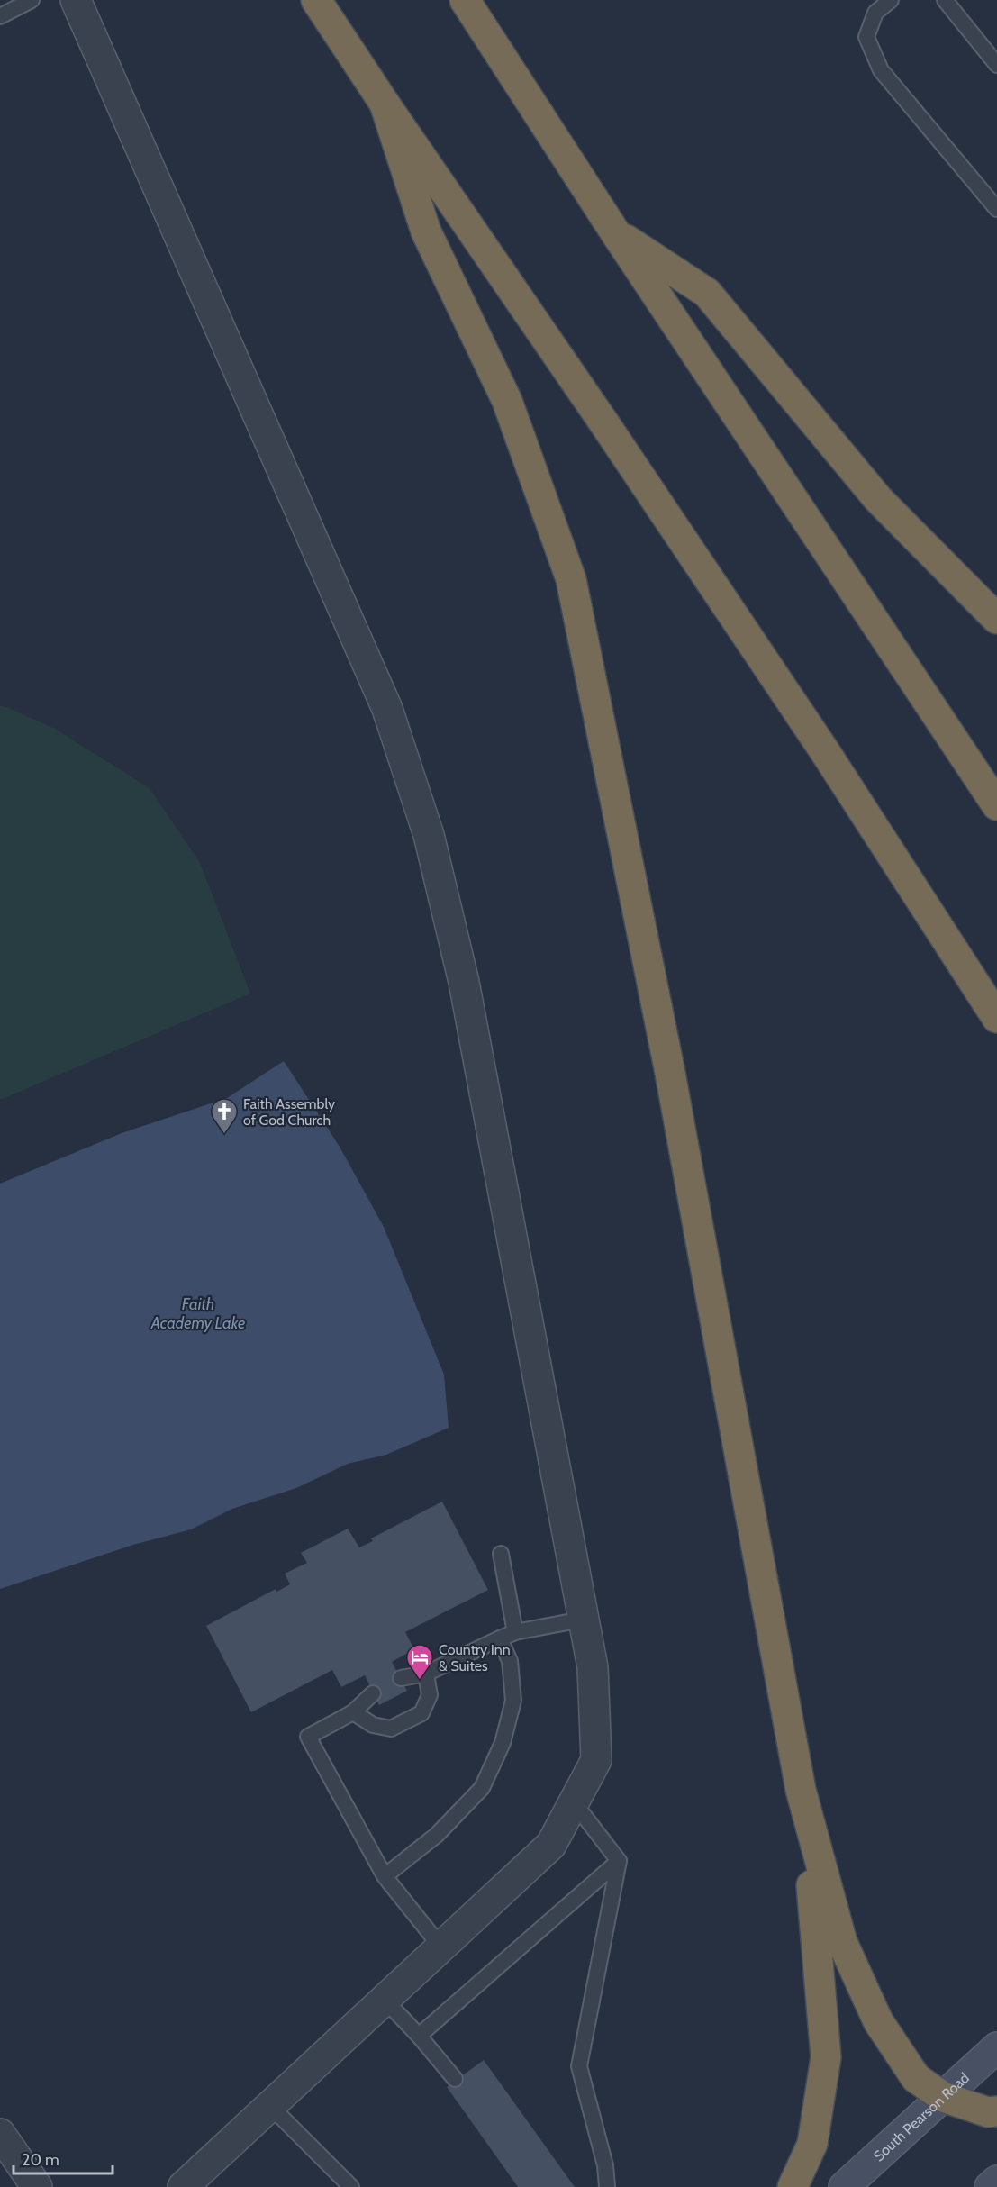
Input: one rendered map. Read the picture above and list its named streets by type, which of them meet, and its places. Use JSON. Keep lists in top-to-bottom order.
{
  "streets": {
    "main road": ["South Pearson Road"]
  },
  "water": ["Faith Academy Lake"],
  "places": {
    "church": ["Faith Assembly of God Church"],
    "hotel": ["Country Inn & Suites"]
  },
  "scale_bar": "20 m"
}
